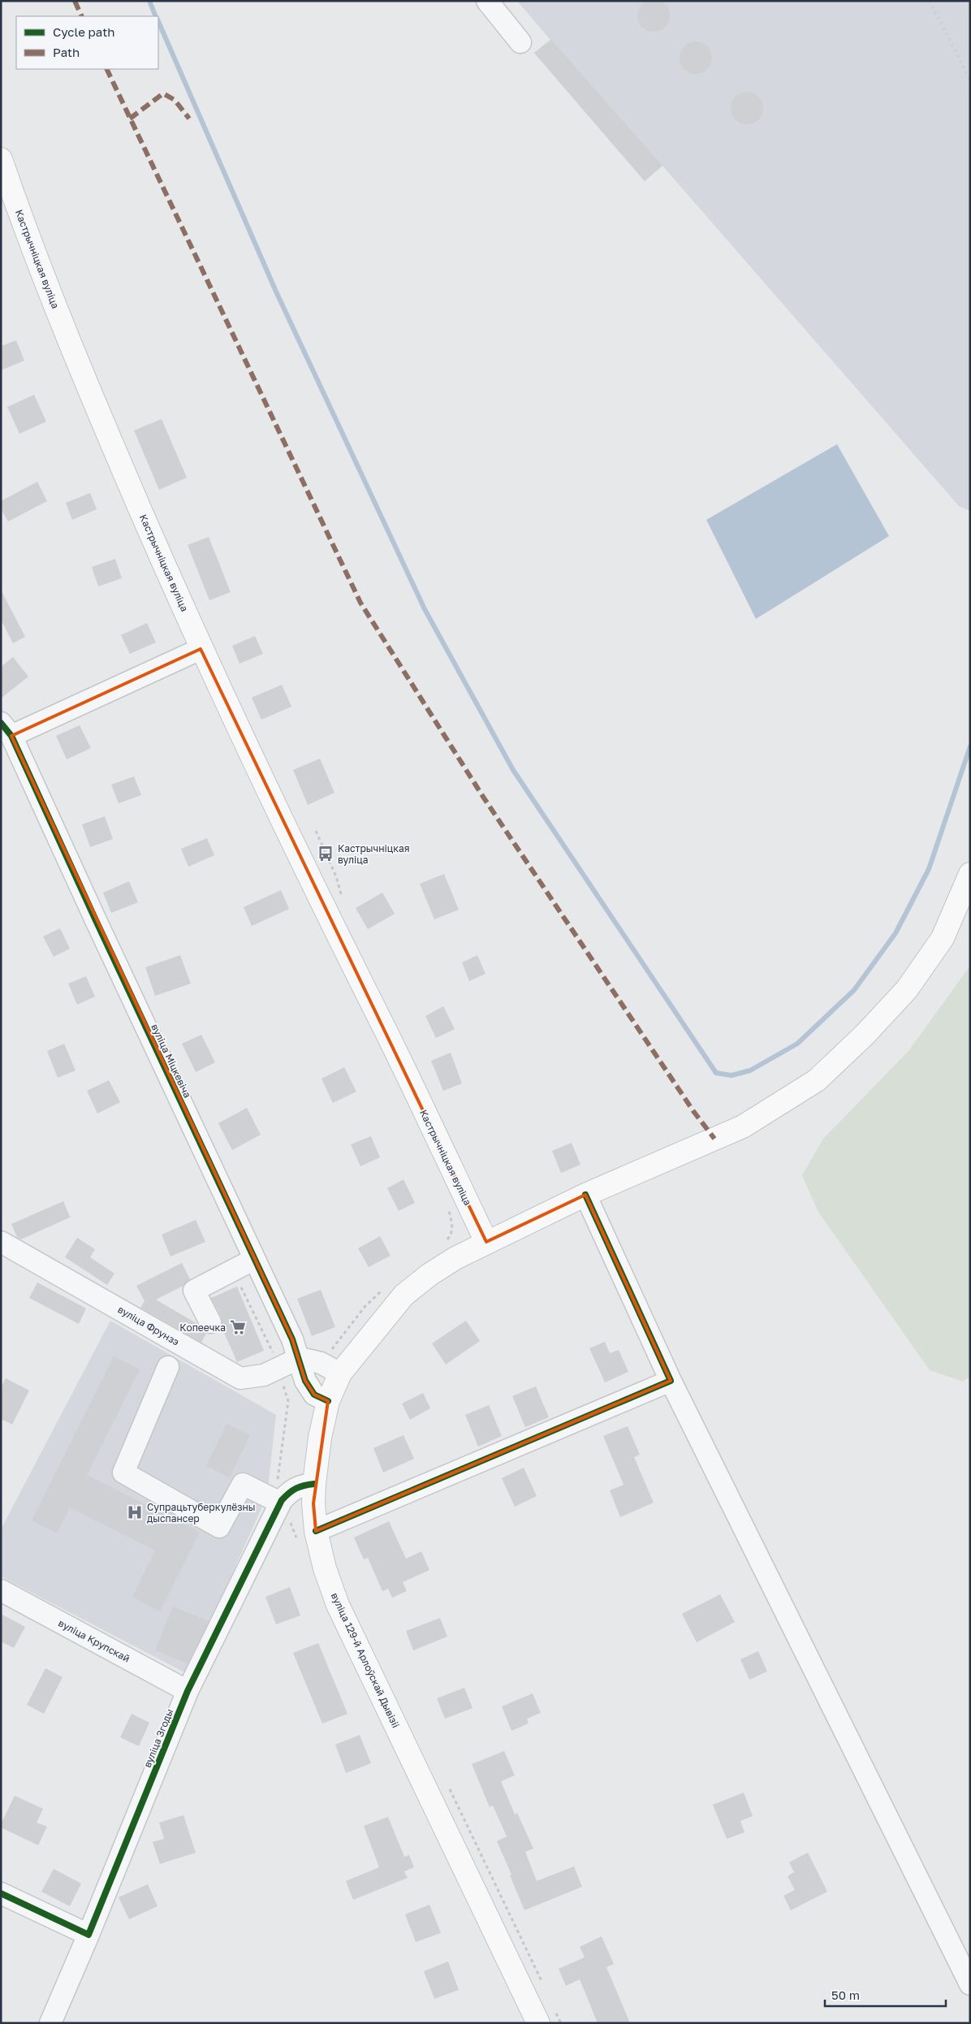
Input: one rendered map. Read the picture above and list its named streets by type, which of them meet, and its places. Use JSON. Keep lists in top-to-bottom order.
{
  "streets": {
    "main road": ["Кастрычніцкая вуліца", "вуліца 129-й Арлоўскай Дывізіі"],
    "street": [
      "вуліца Міцкевіча",
      "вуліца Фрунзэ",
      "вуліца Крупскай",
      "вуліца Згоды"
    ]
  },
  "crossings": [
    ["Кастрычніцкая вуліца", "вуліца 129-й Арлоўскай Дывізіі"],
    ["вуліца Міцкевіча", "вуліца Фрунзэ"],
    ["вуліца Міцкевіча", "вуліца 129-й Арлоўскай Дывізіі"],
    ["вуліца Крупскай", "вуліца Згоды"],
    ["вуліца 129-й Арлоўскай Дывізіі", "вуліца Згоды"]
  ],
  "places": {
    "bus stop": ["Кастрычніцкая вуліца"],
    "supermarket": ["Копеечка"],
    "hospital": ["Супрацьтуберкулёзны дыспансер"]
  },
  "legend": ["Cycle path", "Path"],
  "scale_bar": "50 m"
}
